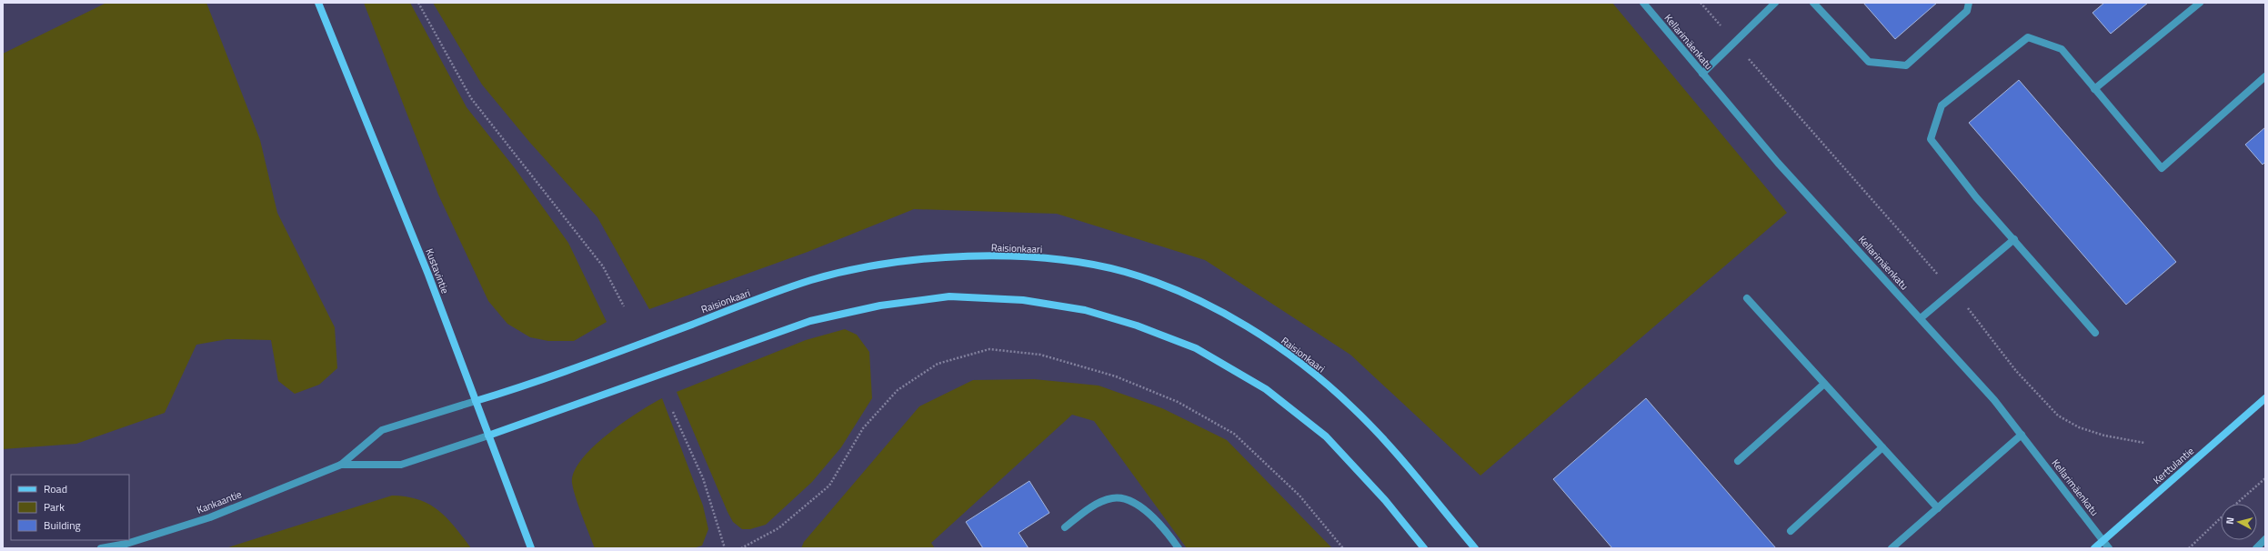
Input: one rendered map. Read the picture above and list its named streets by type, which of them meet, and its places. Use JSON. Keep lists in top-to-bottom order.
{
  "streets": {
    "main road": ["Raisionkaari", "Kustavintie", "Kerttulantie"],
    "street": ["Kellarimäenkatu", "Kankaantie"]
  },
  "crossings": [
    ["Kellarimäenkatu", "Kerttulantie"],
    ["Raisionkaari", "Kustavintie"],
    ["Raisionkaari", "Kankaantie"],
    ["Kustavintie", "Kankaantie"]
  ],
  "legend": ["Road", "Park", "Building"],
  "north": "left"
}
